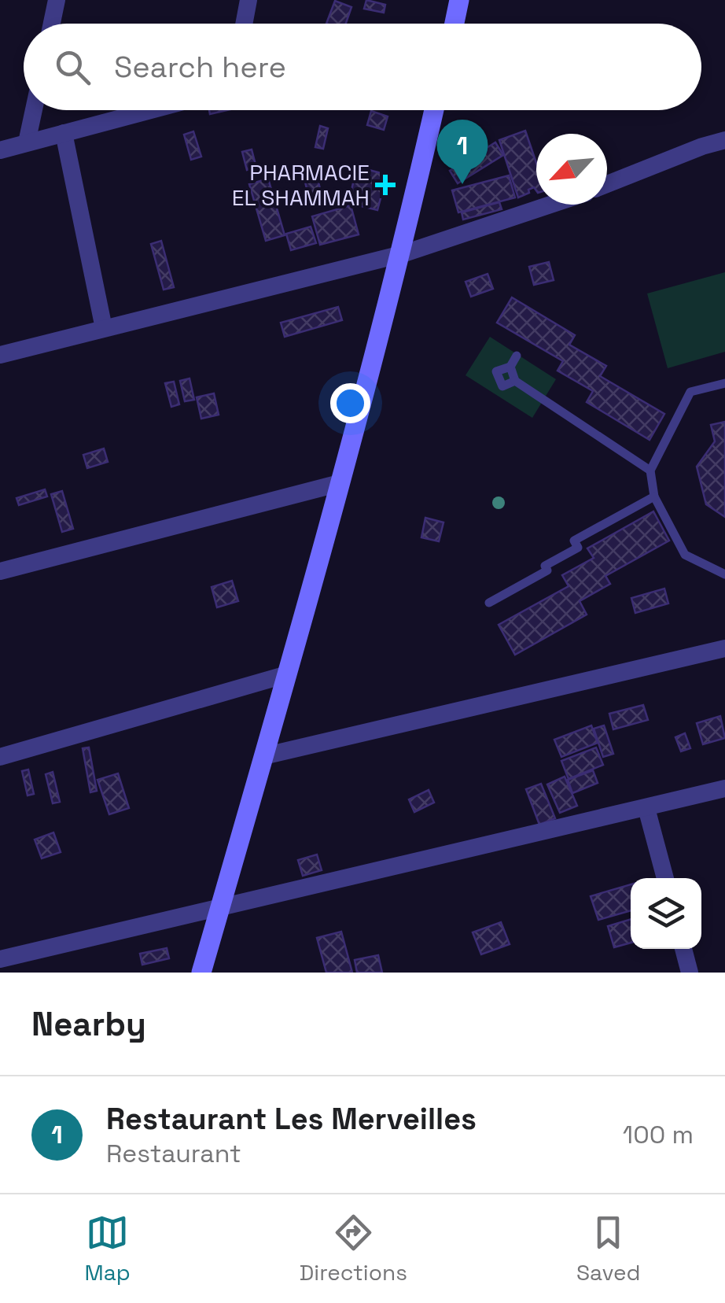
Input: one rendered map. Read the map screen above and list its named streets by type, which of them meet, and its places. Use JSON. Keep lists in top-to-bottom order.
{
  "places": {
    "health": ["PHARMACIE EL SHAMMAH"]
  },
  "north": "bottom left",
  "page": {
    "search": "Search here",
    "pins": "1",
    "heading": "Nearby",
    "list": [
      {
        "mark": "1",
        "name": "Restaurant Les Merveilles",
        "note": "Restaurant",
        "value": "100 m"
      }
    ],
    "nav": ["Map", "Directions", "Saved"]
  }
}
